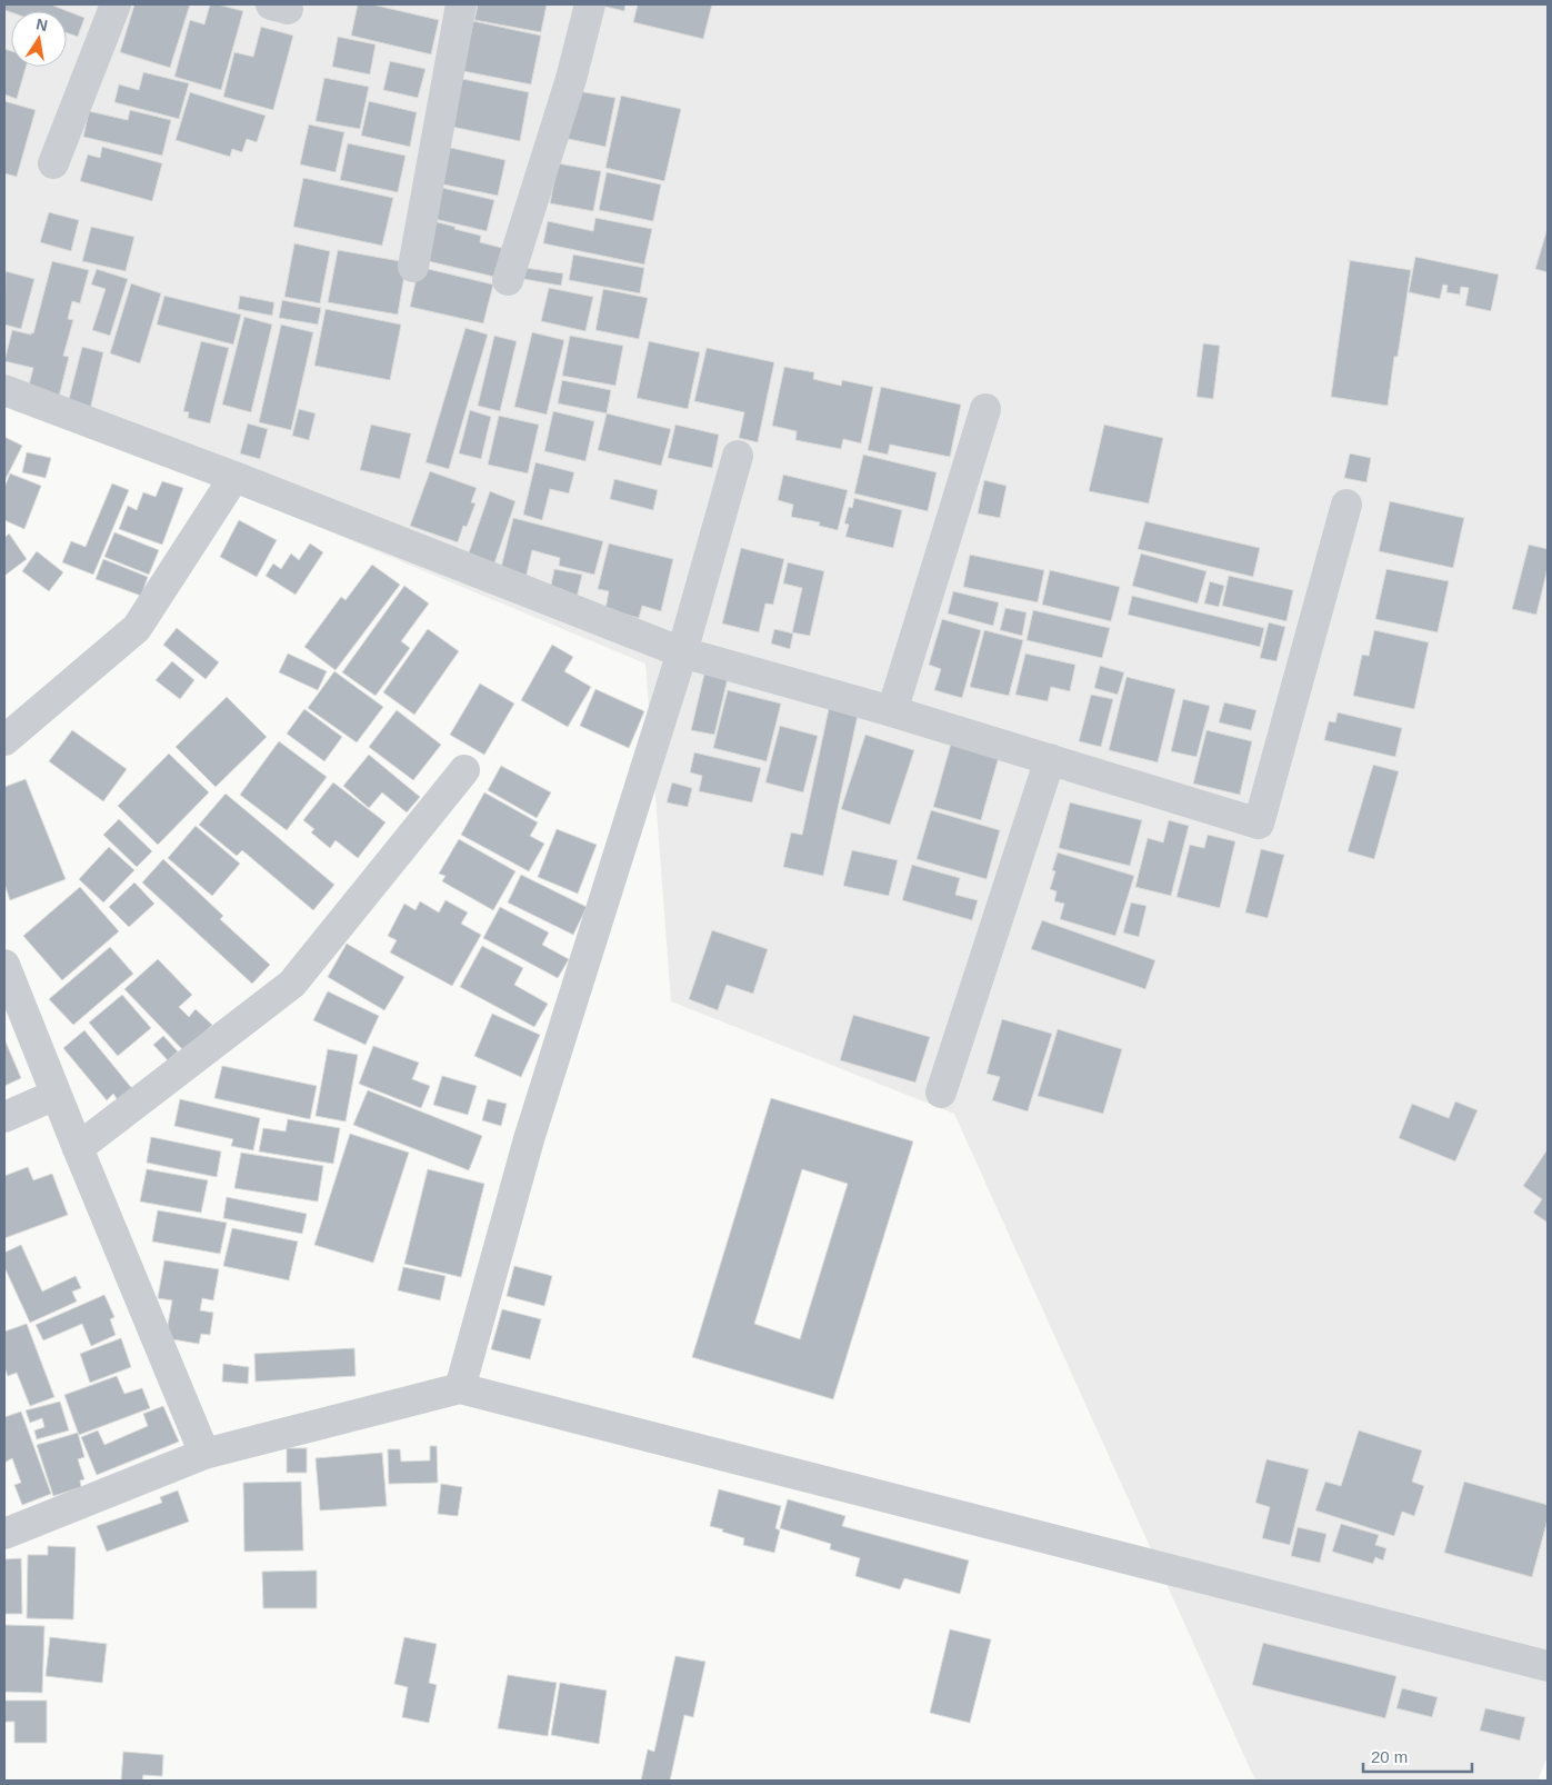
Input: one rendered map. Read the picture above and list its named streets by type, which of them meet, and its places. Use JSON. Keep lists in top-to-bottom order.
{
  "scale_bar": "20 m",
  "north": "top"
}
